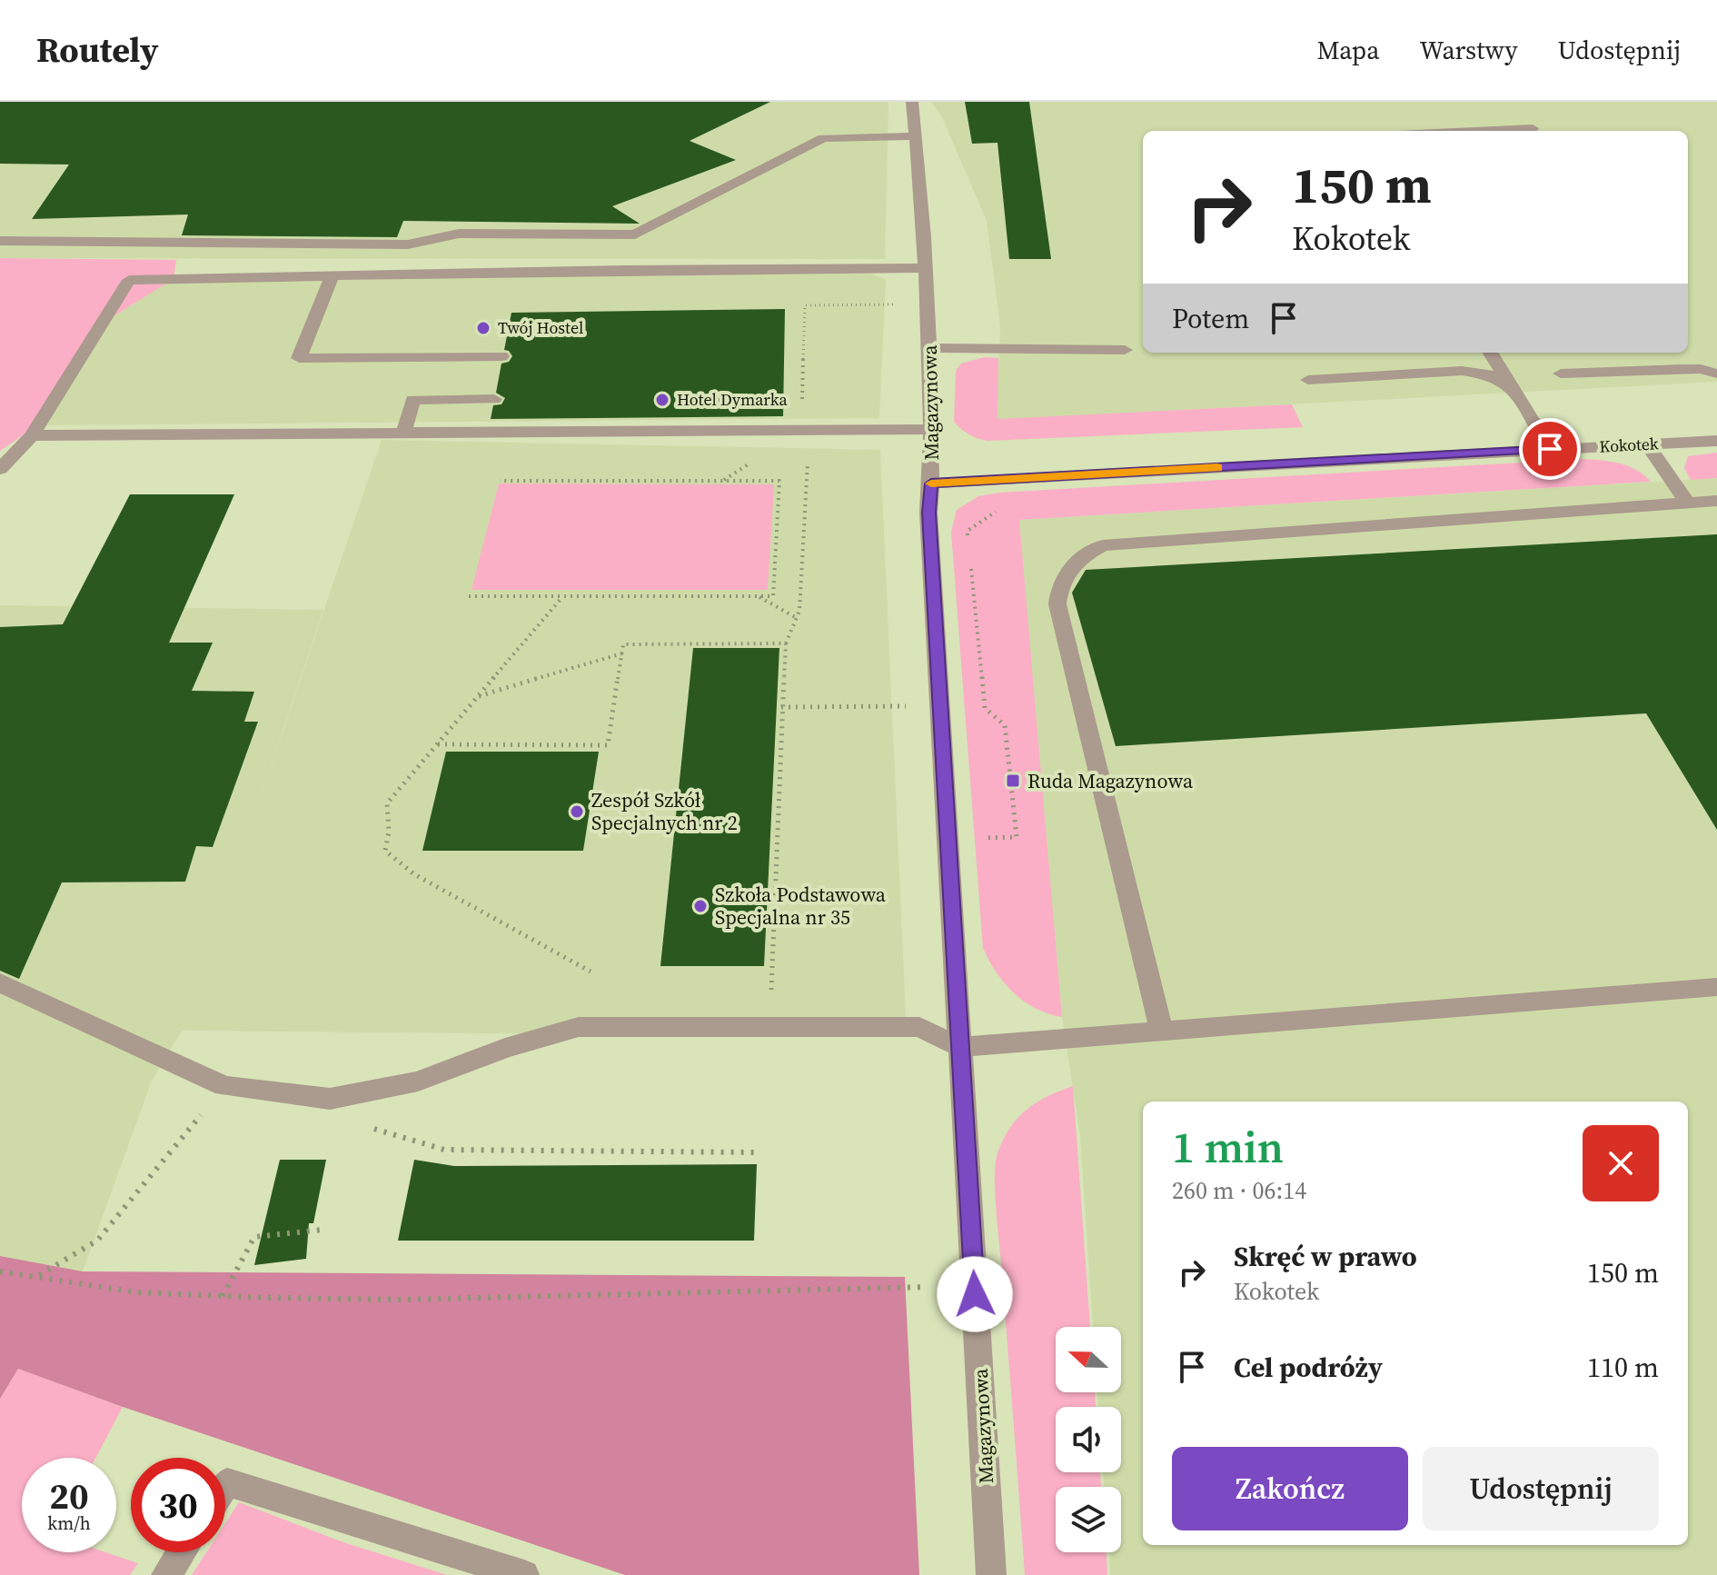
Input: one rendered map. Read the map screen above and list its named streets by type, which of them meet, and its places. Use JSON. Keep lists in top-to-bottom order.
{
  "streets": {
    "street": ["Magazynowa", "Kokotek"]
  },
  "crossings": [
    ["Magazynowa", "Kokotek"]
  ],
  "places": {
    "other": [
      "Twój Hostel",
      "Hotel Dymarka",
      "Zespół Szkół Specjalnych nr 2",
      "Szkoła Podstawowa Specjalna nr 35"
    ],
    "transit": ["Ruda Magazynowa"]
  },
  "north": "left",
  "page": {
    "header": "Routely",
    "nav": ["Mapa", "Warstwy", "Udostępnij"],
    "turn": ["150 m", "Kokotek"],
    "then": "Potem",
    "heading": ["1 min", "260 m · 06:14"],
    "list": [
      {
        "name": "Skręć w prawo",
        "note": "Kokotek",
        "value": "150 m"
      },
      {
        "name": "Cel podróży",
        "value": "110 m"
      }
    ],
    "buttons": ["Zakończ", "Udostępnij"],
    "speed": "20 km/h",
    "limit": "30"
  }
}
